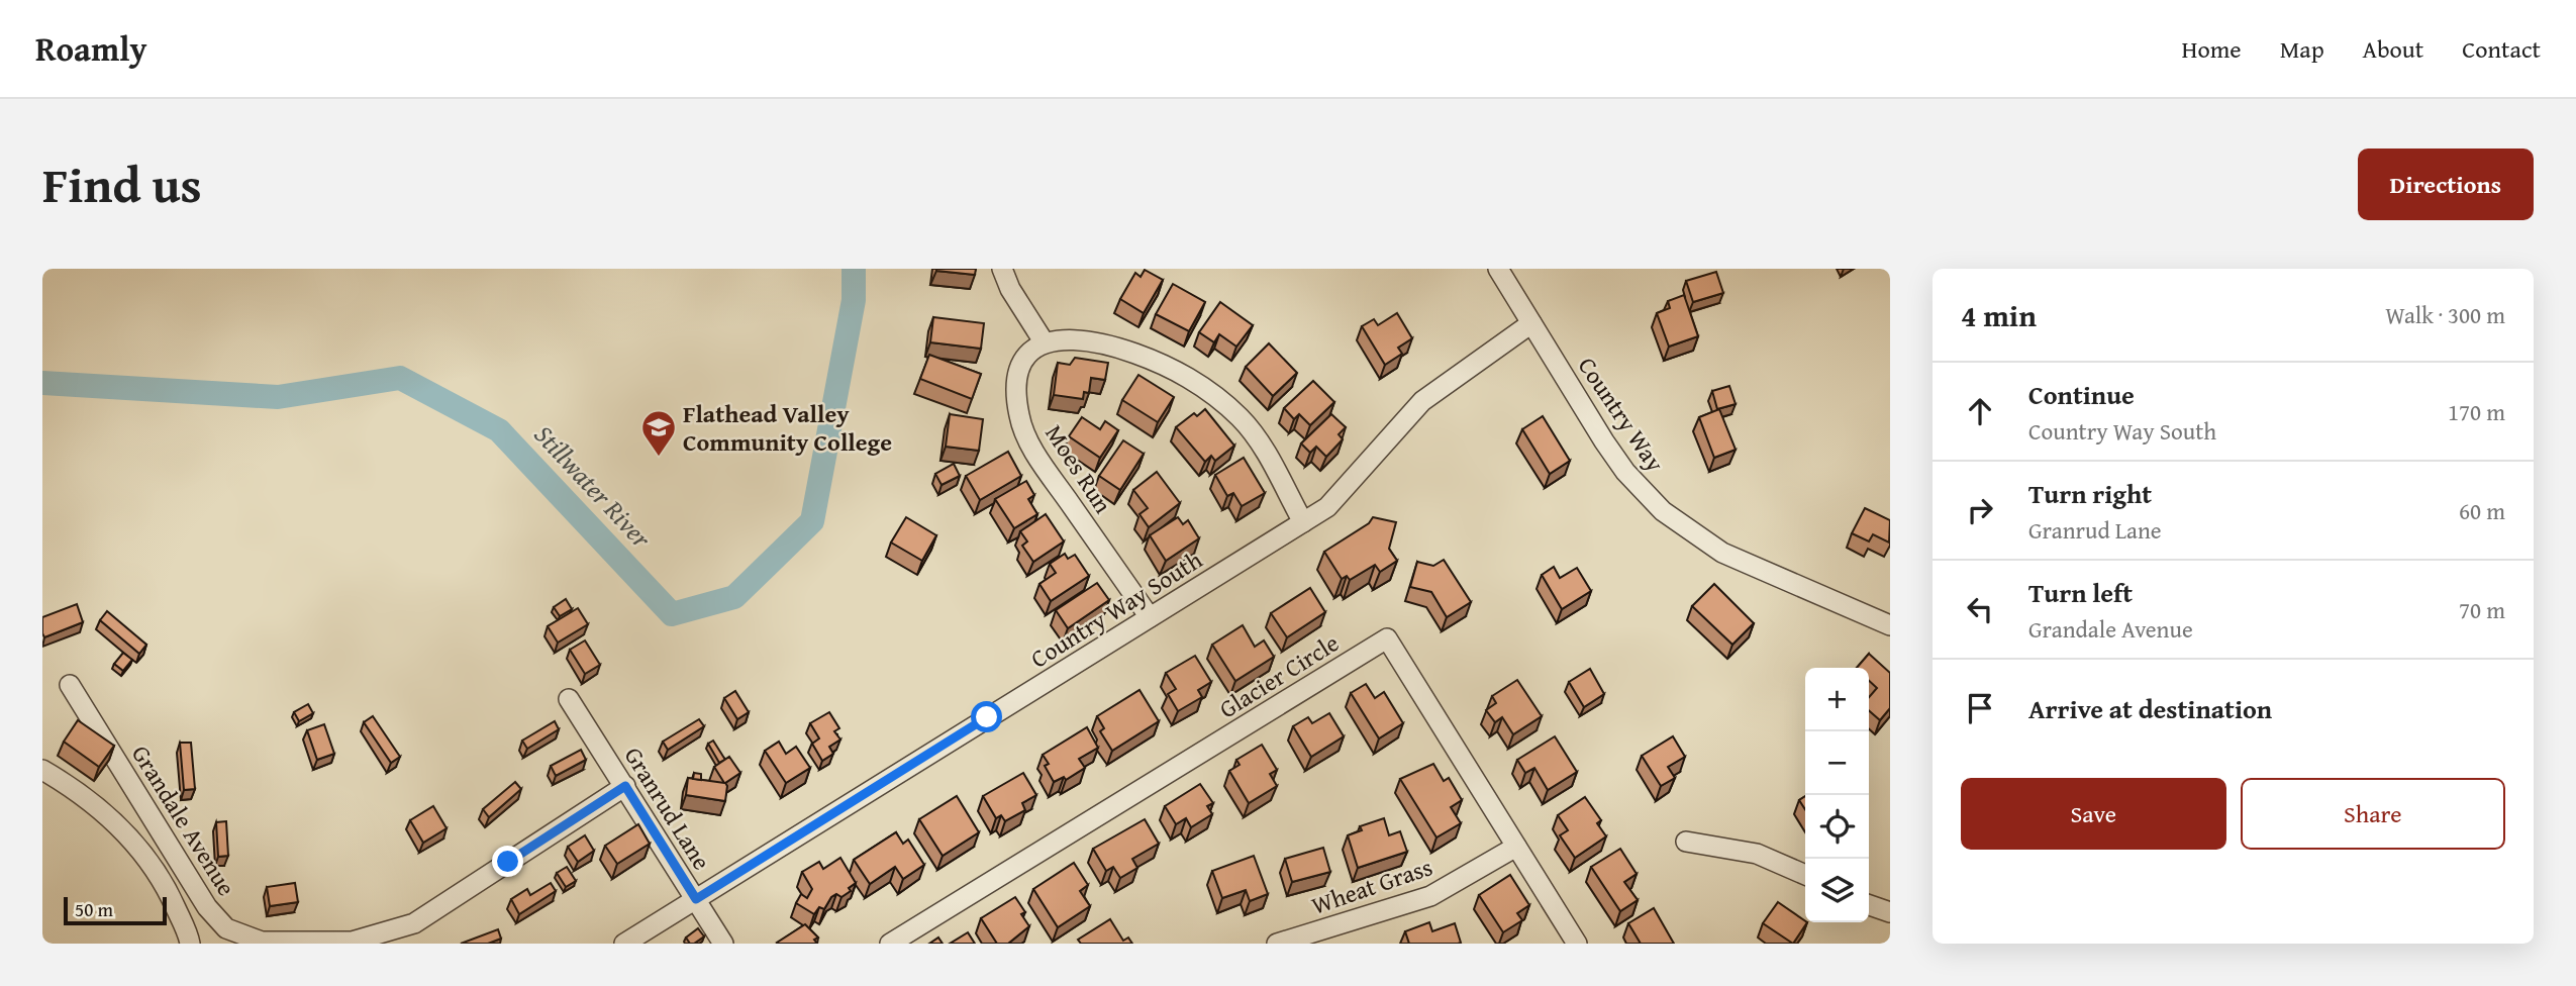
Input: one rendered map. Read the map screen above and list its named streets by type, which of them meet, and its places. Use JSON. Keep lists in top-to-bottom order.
{
  "streets": {
    "street": [
      "Country Way",
      "Moes Run",
      "Country Way South",
      "Glacier Circle",
      "Granrud Lane",
      "Grandale Avenue",
      "Wheat Grass"
    ]
  },
  "crossings": [
    ["Country Way", "Country Way South"],
    ["Moes Run", "Country Way South"],
    ["Country Way South", "Granrud Lane"],
    ["Glacier Circle", "Wheat Grass"],
    ["Granrud Lane", "Grandale Avenue"]
  ],
  "water": ["Stillwater River"],
  "places": {
    "school or university": ["Flathead Valley Community College"]
  },
  "scale_bar": "50 m",
  "page": {
    "header": "Roamly",
    "nav": [
      "Home",
      "Map",
      "About",
      "Contact"
    ],
    "title": "Find us",
    "buttons": [
      "Directions",
      ["Save", "Share"]
    ],
    "heading": ["4 min", "Walk · 300 m"],
    "list": [
      ["Continue", "Country Way South", "170 m"],
      ["Turn right", "Granrud Lane", "60 m"],
      ["Turn left", "Grandale Avenue", "70 m"],
      "Arrive at destination"
    ],
    "map_buttons": ["+", "−"],
    "scale": "50 m"
  }
}
